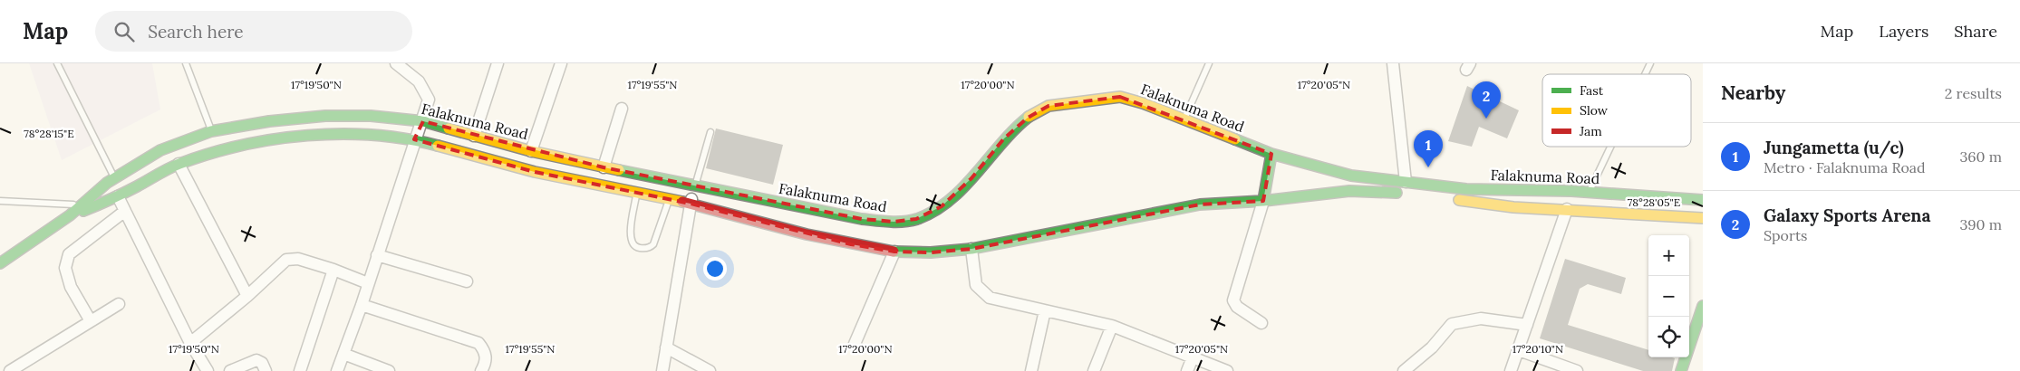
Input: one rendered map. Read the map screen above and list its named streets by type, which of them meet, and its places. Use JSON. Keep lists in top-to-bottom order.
{
  "streets": {
    "main road": ["Falaknuma Road"]
  },
  "legend": ["Fast", "Slow", "Jam"],
  "page": {
    "header": "Map",
    "search": "Search here",
    "nav": ["Map", "Layers", "Share"],
    "heading": ["Nearby", "2 results"],
    "pins": ["2", "1"],
    "list": [
      {
        "mark": "1",
        "name": "Jungametta (u/c)",
        "note": "Metro · Falaknuma Road",
        "value": "360 m"
      },
      {
        "mark": "2",
        "name": "Galaxy Sports Arena",
        "note": "Sports",
        "value": "390 m"
      }
    ],
    "map_buttons": ["+", "−"]
  },
  "coordinates": [
    "17°19'50\"N",
    "17°19'55\"N",
    "17°20'00\"N",
    "17°20'05\"N",
    "78°28'15\"E",
    "78°28'05\"E",
    "17°20'10\"N"
  ]
}
